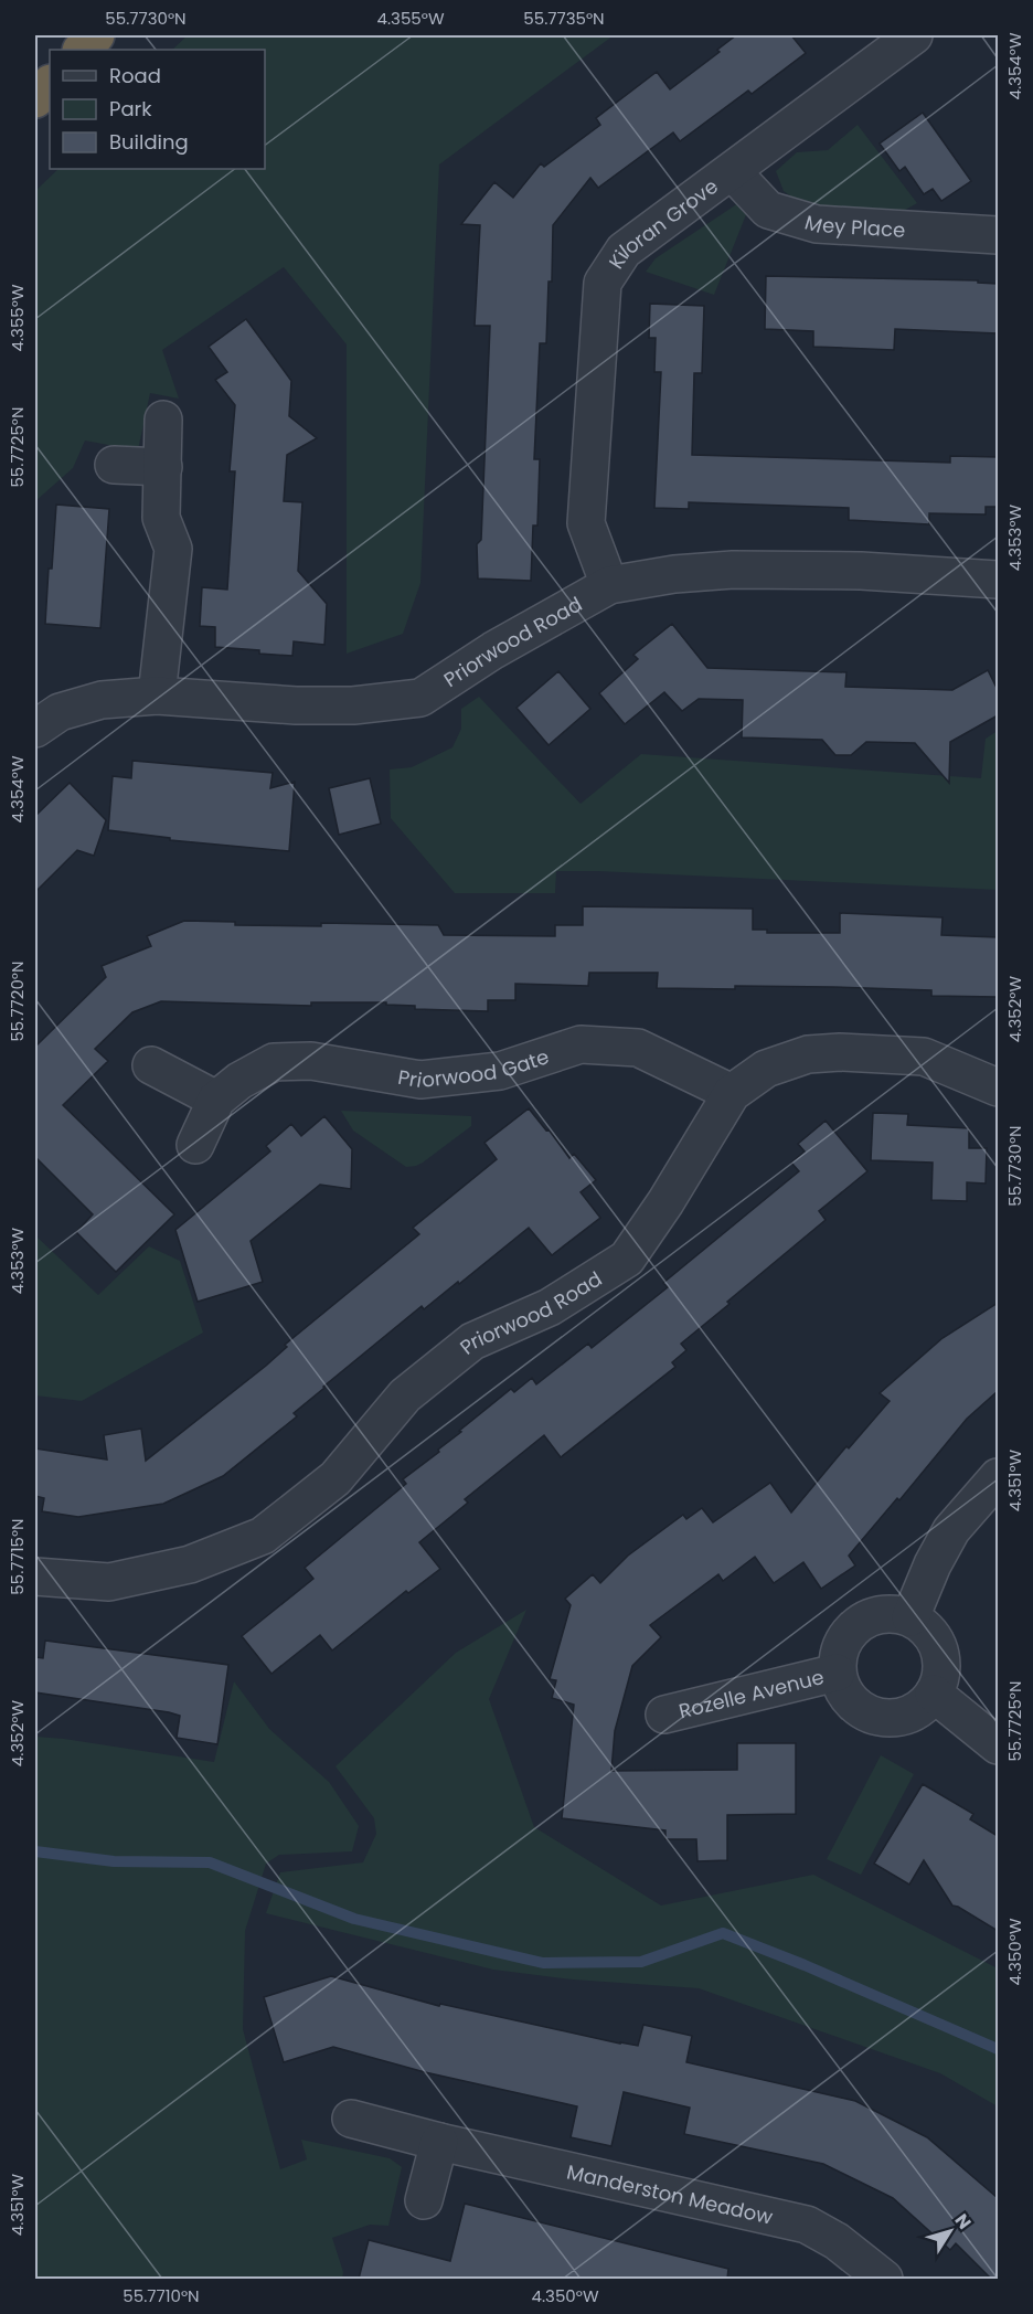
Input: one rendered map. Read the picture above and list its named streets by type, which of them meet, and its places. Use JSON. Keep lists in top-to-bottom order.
{
  "streets": {
    "street": [
      "Kiloran Grove",
      "Mey Place",
      "Priorwood Road",
      "Priorwood Gate",
      "Rozelle Avenue",
      "Manderston Meadow"
    ]
  },
  "crossings": [
    ["Kiloran Grove", "Mey Place"],
    ["Kiloran Grove", "Priorwood Road"],
    ["Priorwood Road", "Priorwood Gate"]
  ],
  "legend": ["Road", "Park", "Building"],
  "north": "top right",
  "coordinates": [
    "55.7730°N",
    "4.355°W",
    "55.7735°N",
    "4.354°W",
    "55.7725°N",
    "4.353°W",
    "55.7720°N",
    "4.352°W",
    "4.351°W",
    "55.7715°N",
    "4.350°W",
    "55.7710°N"
  ]
}
